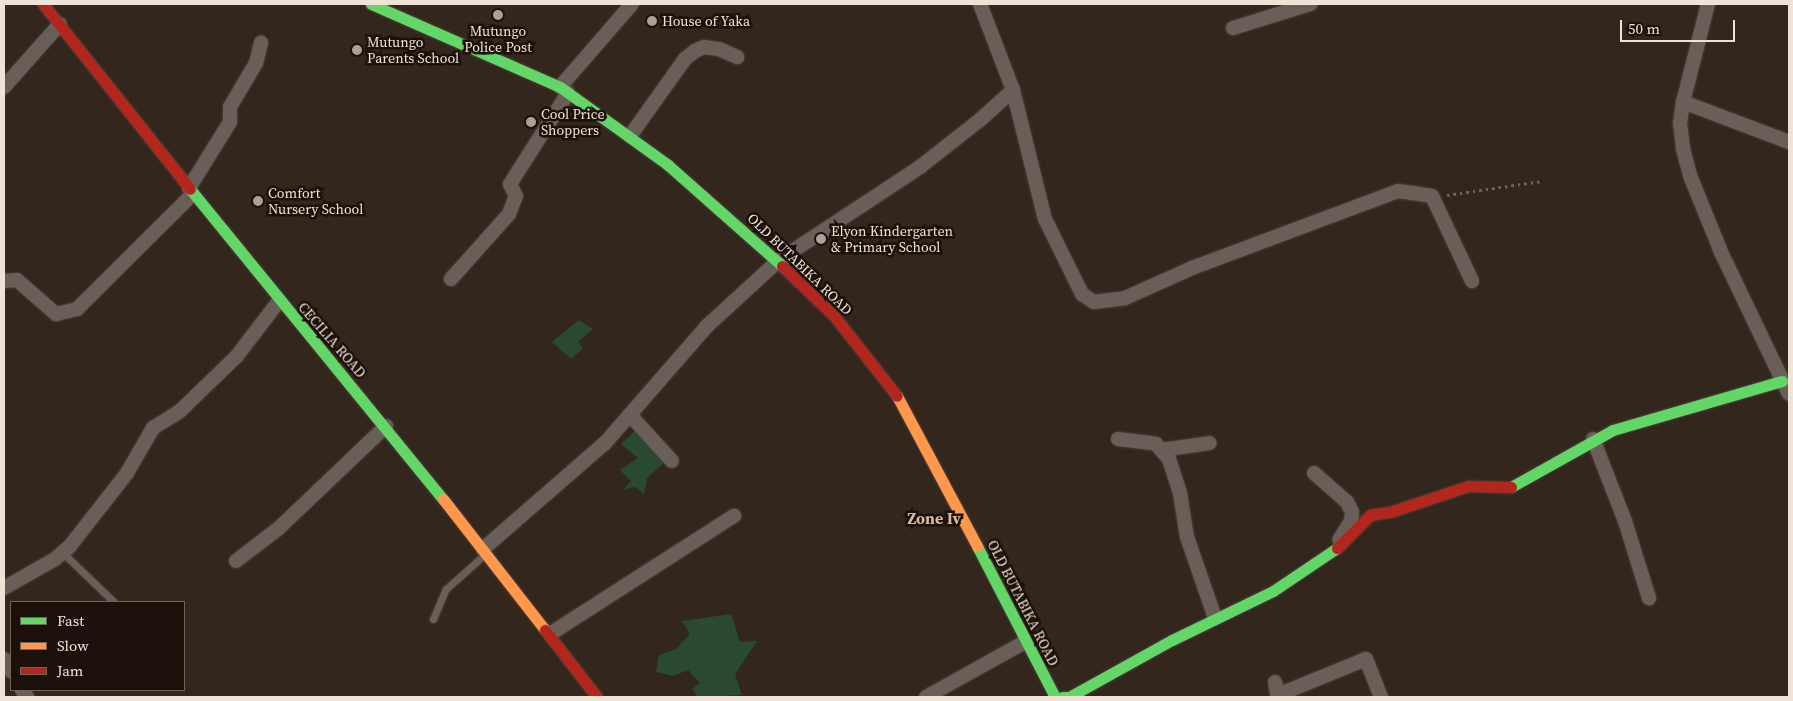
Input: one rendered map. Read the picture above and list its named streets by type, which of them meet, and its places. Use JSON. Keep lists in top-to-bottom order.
{
  "streets": {
    "street": ["OLD BUTABIKA ROAD", "CECILIA ROAD"]
  },
  "districts": ["Zone Iv"],
  "places": [
    "Mutungo Police Post",
    "House of Yaka",
    "Mutungo Parents School",
    "Cool Price Shoppers",
    "Comfort Nursery School",
    "Elyon Kindergarten & Primary School"
  ],
  "legend": ["Fast", "Slow", "Jam"],
  "scale_bar": "50 m"
}
